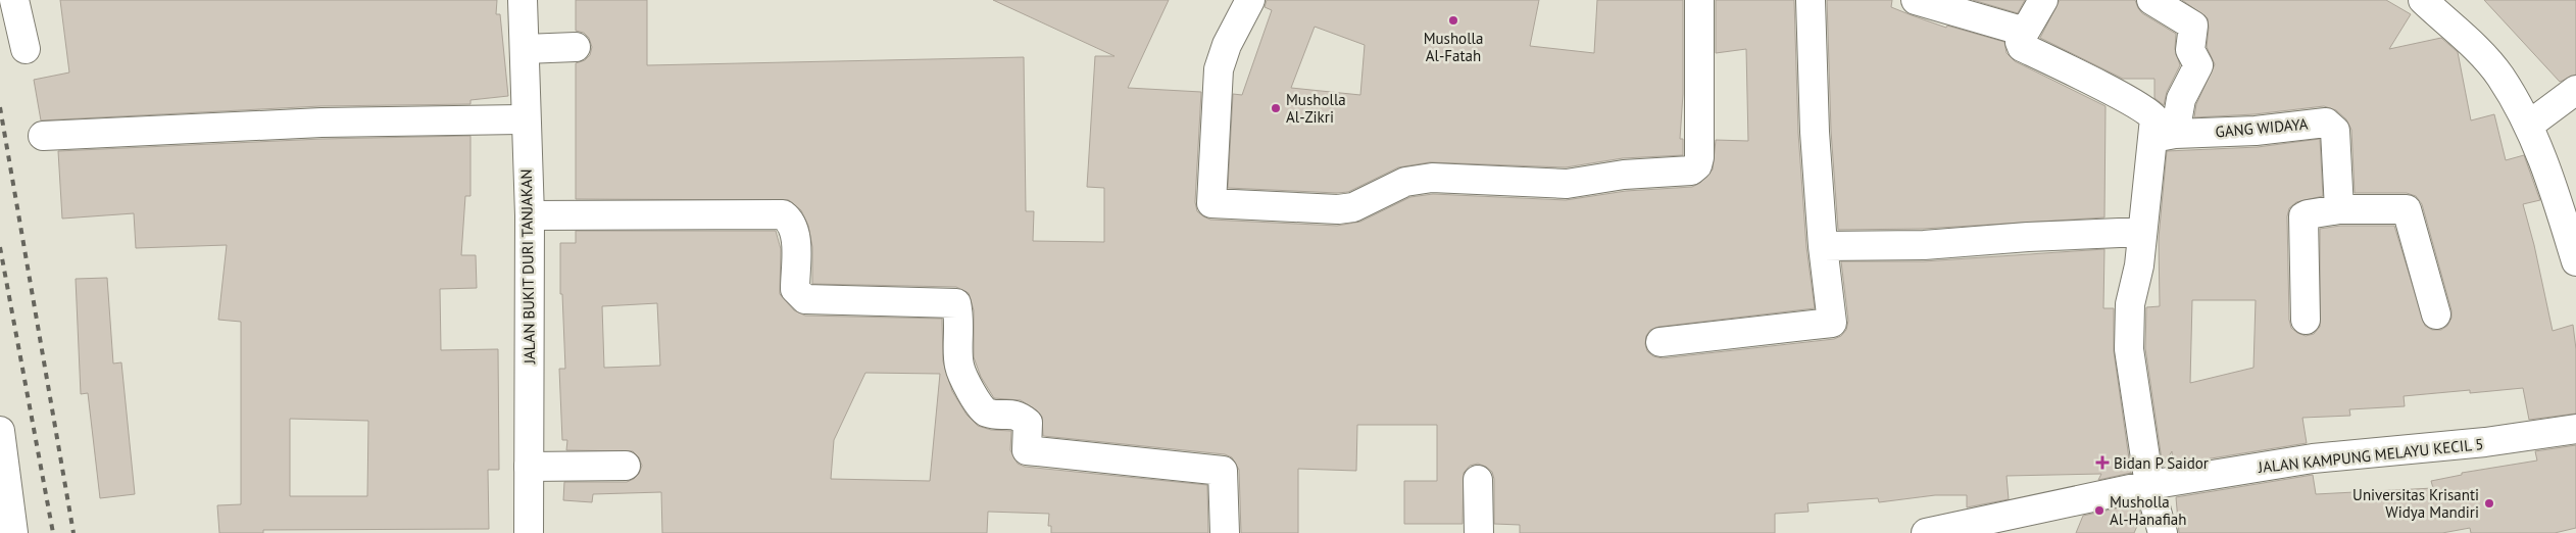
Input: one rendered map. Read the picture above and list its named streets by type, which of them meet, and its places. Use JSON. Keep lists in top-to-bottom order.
{
  "streets": {
    "street": ["GANG WIDAYA", "JALAN BUKIT DURI TANJAKAN", "JALAN KAMPUNG MELAYU KECIL 5"]
  },
  "places": {
    "other": [
      "Musholla Al-Fatah",
      "Musholla Al-Zikri",
      "Universitas Krisanti Widya Mandiri",
      "Musholla Al-Hanafiah"
    ],
    "health": ["Bidan P Saidor"]
  }
}
